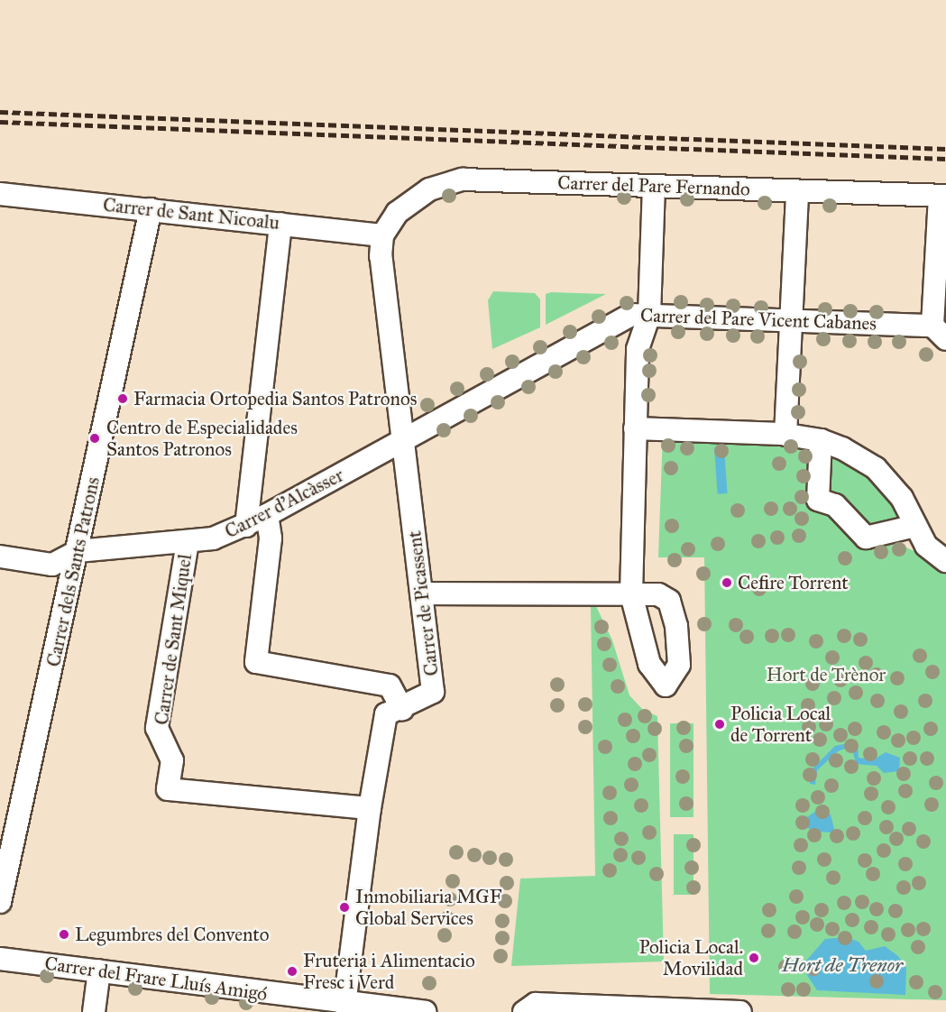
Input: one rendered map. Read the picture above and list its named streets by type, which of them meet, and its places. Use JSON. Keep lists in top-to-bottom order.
{
  "streets": {
    "street": [
      "Carrer del Pare Fernando",
      "Carrer de Sant Nicoalu",
      "Carrer del Pare Vicent Cabanes",
      "Carrer d'Alcàsser",
      "Carrer dels Sants Patrons",
      "Carrer de Picassent",
      "Carrer de Sant Miquel",
      "Carrer del Frare Lluís Amigó"
    ]
  },
  "crossings": [
    ["Carrer del Pare Fernando", "Carrer de Sant Nicoalu"],
    ["Carrer del Pare Fernando", "Carrer de Picassent"],
    ["Carrer de Sant Nicoalu", "Carrer dels Sants Patrons"],
    ["Carrer de Sant Nicoalu", "Carrer de Picassent"],
    ["Carrer del Pare Vicent Cabanes", "Carrer d'Alcàsser"],
    ["Carrer del Pare Vicent Cabanes", "Carrer de Picassent"],
    ["Carrer d'Alcàsser", "Carrer dels Sants Patrons"],
    ["Carrer d'Alcàsser", "Carrer de Picassent"],
    ["Carrer d'Alcàsser", "Carrer de Sant Miquel"],
    ["Carrer de Picassent", "Carrer de Sant Miquel"],
    ["Carrer de Picassent", "Carrer del Frare Lluís Amigó"]
  ],
  "water": ["Hort de Trenor"],
  "parks": ["Hort de Trènor"],
  "places": [
    "Farmacia Ortopedia Santos Patronos",
    "Centro de Especialidades Santos Patronos",
    "Cefire Torrent",
    "Policia Local de Torrent",
    "Inmobiliaria MGF Global Services",
    "Legumbres del Convento",
    "Policia Local. Movilidad",
    "Fruteria i Alimentacio Fresc i Verd"
  ]
}
